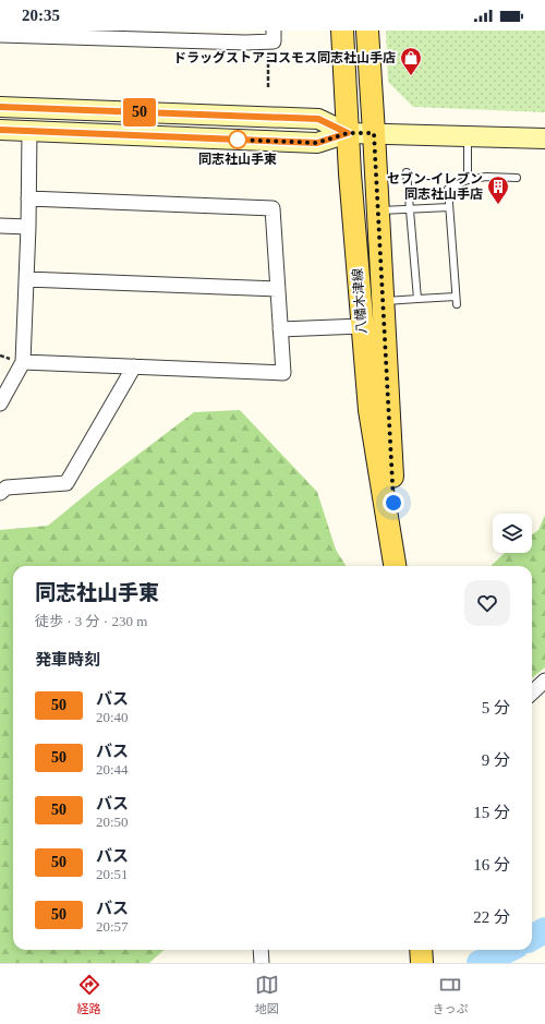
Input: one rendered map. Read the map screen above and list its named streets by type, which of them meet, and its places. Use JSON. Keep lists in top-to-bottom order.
{
  "streets": {
    "main road": ["八幡木津線"]
  },
  "places": {
    "shop": ["ドラッグストアコスモス同志社山手店"],
    "other": ["同志社山手東"],
    "building": ["セブン-イレブン 同志社山手店"]
  },
  "lines": ["bus line 50"],
  "page": {
    "status": "20:35",
    "on_map": "50",
    "heading": [
      ["同志社山手東", "徒歩 · 3 分 · 230 m"],
      "発車時刻"
    ],
    "list": [
      {
        "mark": "50",
        "name": "バス",
        "note": "20:40",
        "value": "5 分"
      },
      {
        "mark": "50",
        "name": "バス",
        "note": "20:44",
        "value": "9 分"
      },
      {
        "mark": "50",
        "name": "バス",
        "note": "20:50",
        "value": "15 分"
      },
      {
        "mark": "50",
        "name": "バス",
        "note": "20:51",
        "value": "16 分"
      },
      {
        "mark": "50",
        "name": "バス",
        "note": "20:57",
        "value": "22 分"
      }
    ],
    "tabs": ["経路", "地図", "きっぷ"]
  }
}
